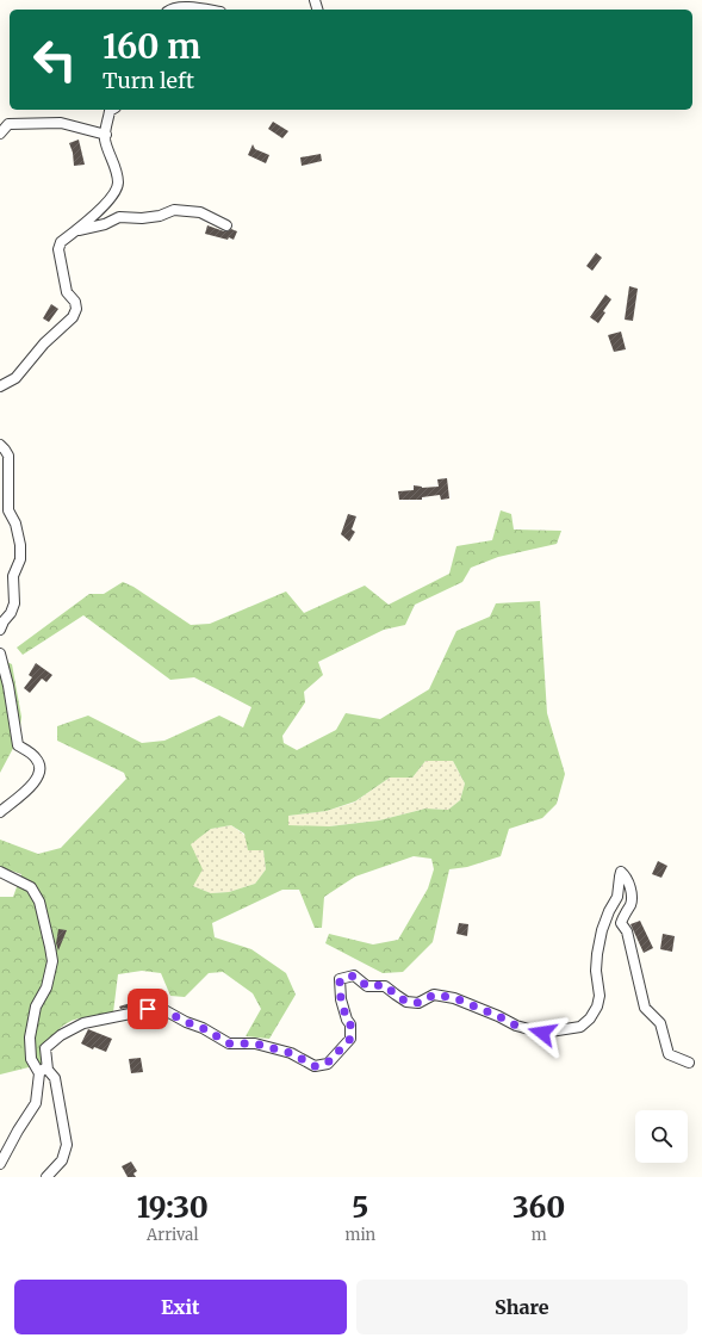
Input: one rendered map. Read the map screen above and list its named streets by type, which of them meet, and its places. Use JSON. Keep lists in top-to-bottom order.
{
  "page": {
    "turn": ["160 m", "Turn left"],
    "eta": [
      "19:30",
      "Arrival",
      "5",
      "min",
      "360",
      "m"
    ],
    "buttons": ["Exit", "Share"]
  }
}
